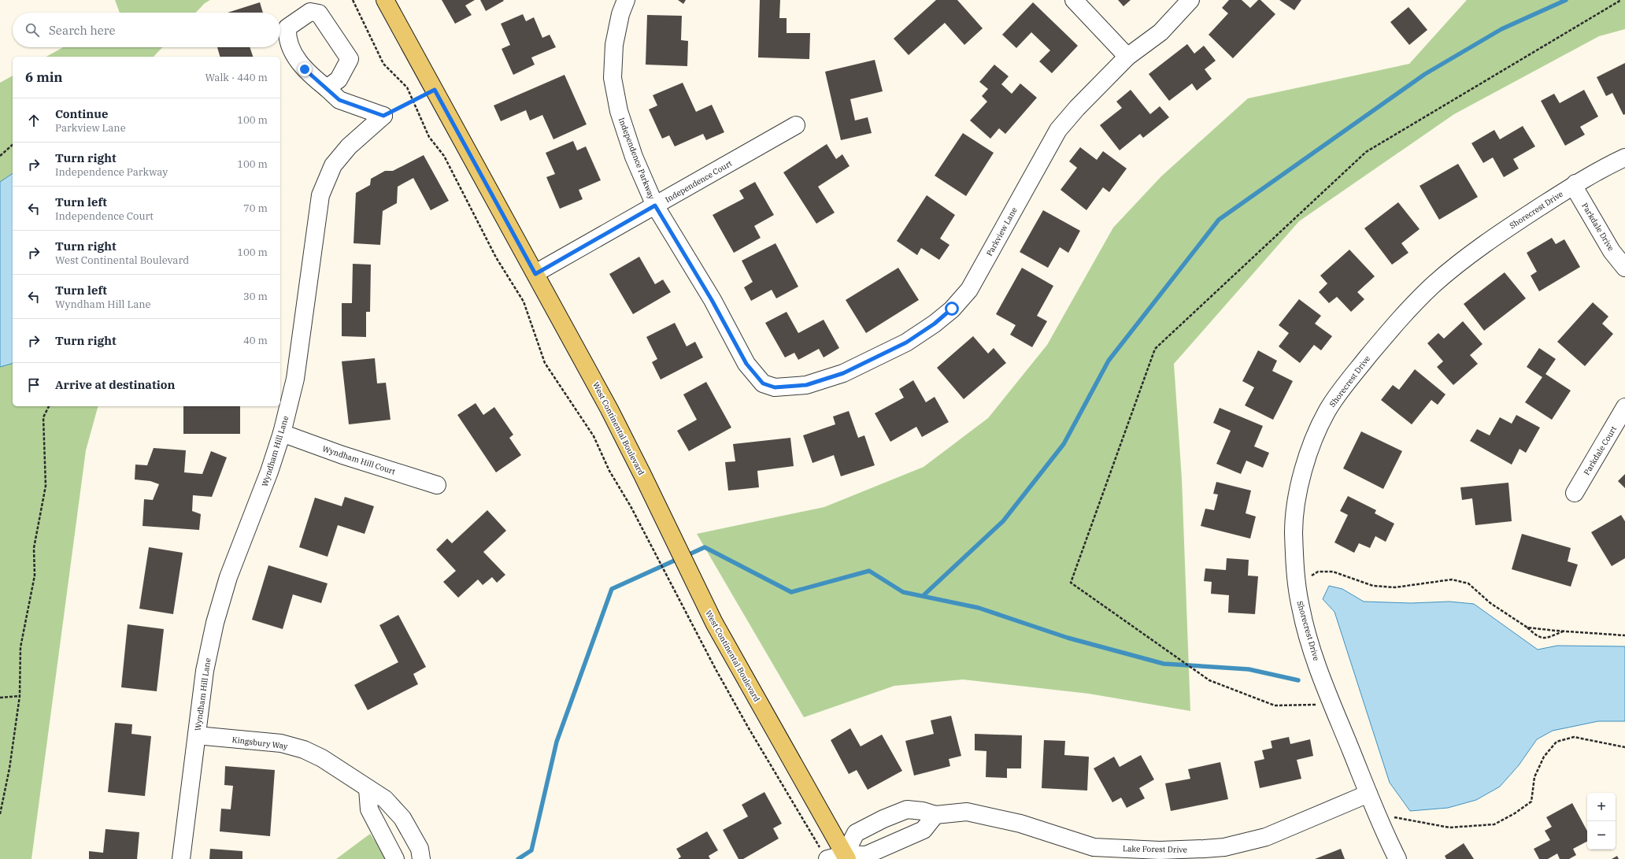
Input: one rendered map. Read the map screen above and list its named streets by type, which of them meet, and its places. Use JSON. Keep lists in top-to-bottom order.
{
  "streets": {
    "main road": ["West Continental Boulevard"],
    "street": [
      "Independence Parkway",
      "Independence Court",
      "Shorecrest Drive",
      "Parkdale Drive",
      "Parkview Lane",
      "Parkdale Court",
      "Wyndham Hill Lane",
      "Wyndham Hill Court",
      "Kingsbury Way",
      "Lake Forest Drive"
    ]
  },
  "crossings": [
    ["Independence Parkway", "Independence Court"],
    ["Independence Parkway", "Parkview Lane"],
    ["Independence Court", "West Continental Boulevard"],
    ["Shorecrest Drive", "Parkdale Drive"],
    ["Shorecrest Drive", "Lake Forest Drive"],
    ["West Continental Boulevard", "Lake Forest Drive"],
    ["Wyndham Hill Lane", "Wyndham Hill Court"],
    ["Wyndham Hill Lane", "Kingsbury Way"]
  ],
  "page": {
    "search": "Search here",
    "heading": ["6 min", "Walk · 440 m"],
    "list": [
      ["Continue", "Parkview Lane", "100 m"],
      ["Turn right", "Independence Parkway", "100 m"],
      ["Turn left", "Independence Court", "70 m"],
      ["Turn right", "West Continental Boulevard", "100 m"],
      ["Turn left", "Wyndham Hill Lane", "30 m"],
      ["Turn right", "40 m"],
      "Arrive at destination"
    ],
    "map_buttons": ["+", "−"]
  }
}
